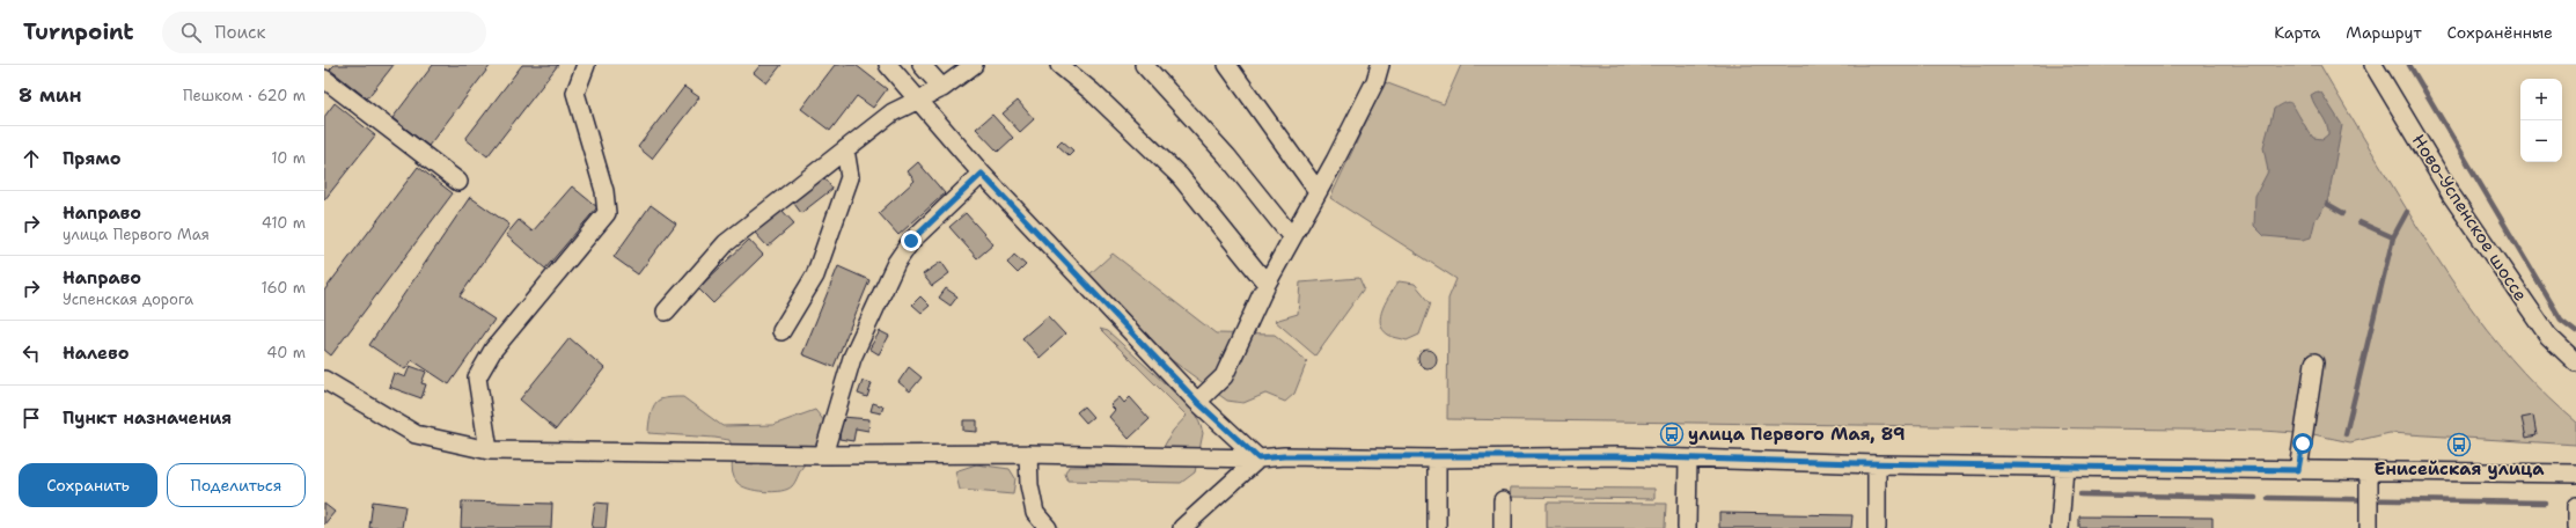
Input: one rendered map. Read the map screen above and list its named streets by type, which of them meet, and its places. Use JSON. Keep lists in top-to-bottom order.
{
  "streets": {
    "street": ["Ново-Успенское шоссе"]
  },
  "places": {
    "bus stop": ["улица Первого Мая, 89", "Енисейская улица"]
  },
  "page": {
    "header": "Turnpoint",
    "search": "Поиск",
    "nav": ["Карта", "Маршрут", "Сохранённые"],
    "heading": ["8 мин", "Пешком · 620 m"],
    "map_buttons": ["+", "−"],
    "list": [
      ["Прямо", "10 m"],
      ["Направо", "улица Первого Мая", "410 m"],
      ["Направо", "Успенская дорога", "160 m"],
      ["Налево", "40 m"],
      "Пункт назначения"
    ],
    "buttons": ["Сохранить", "Поделиться"]
  }
}
